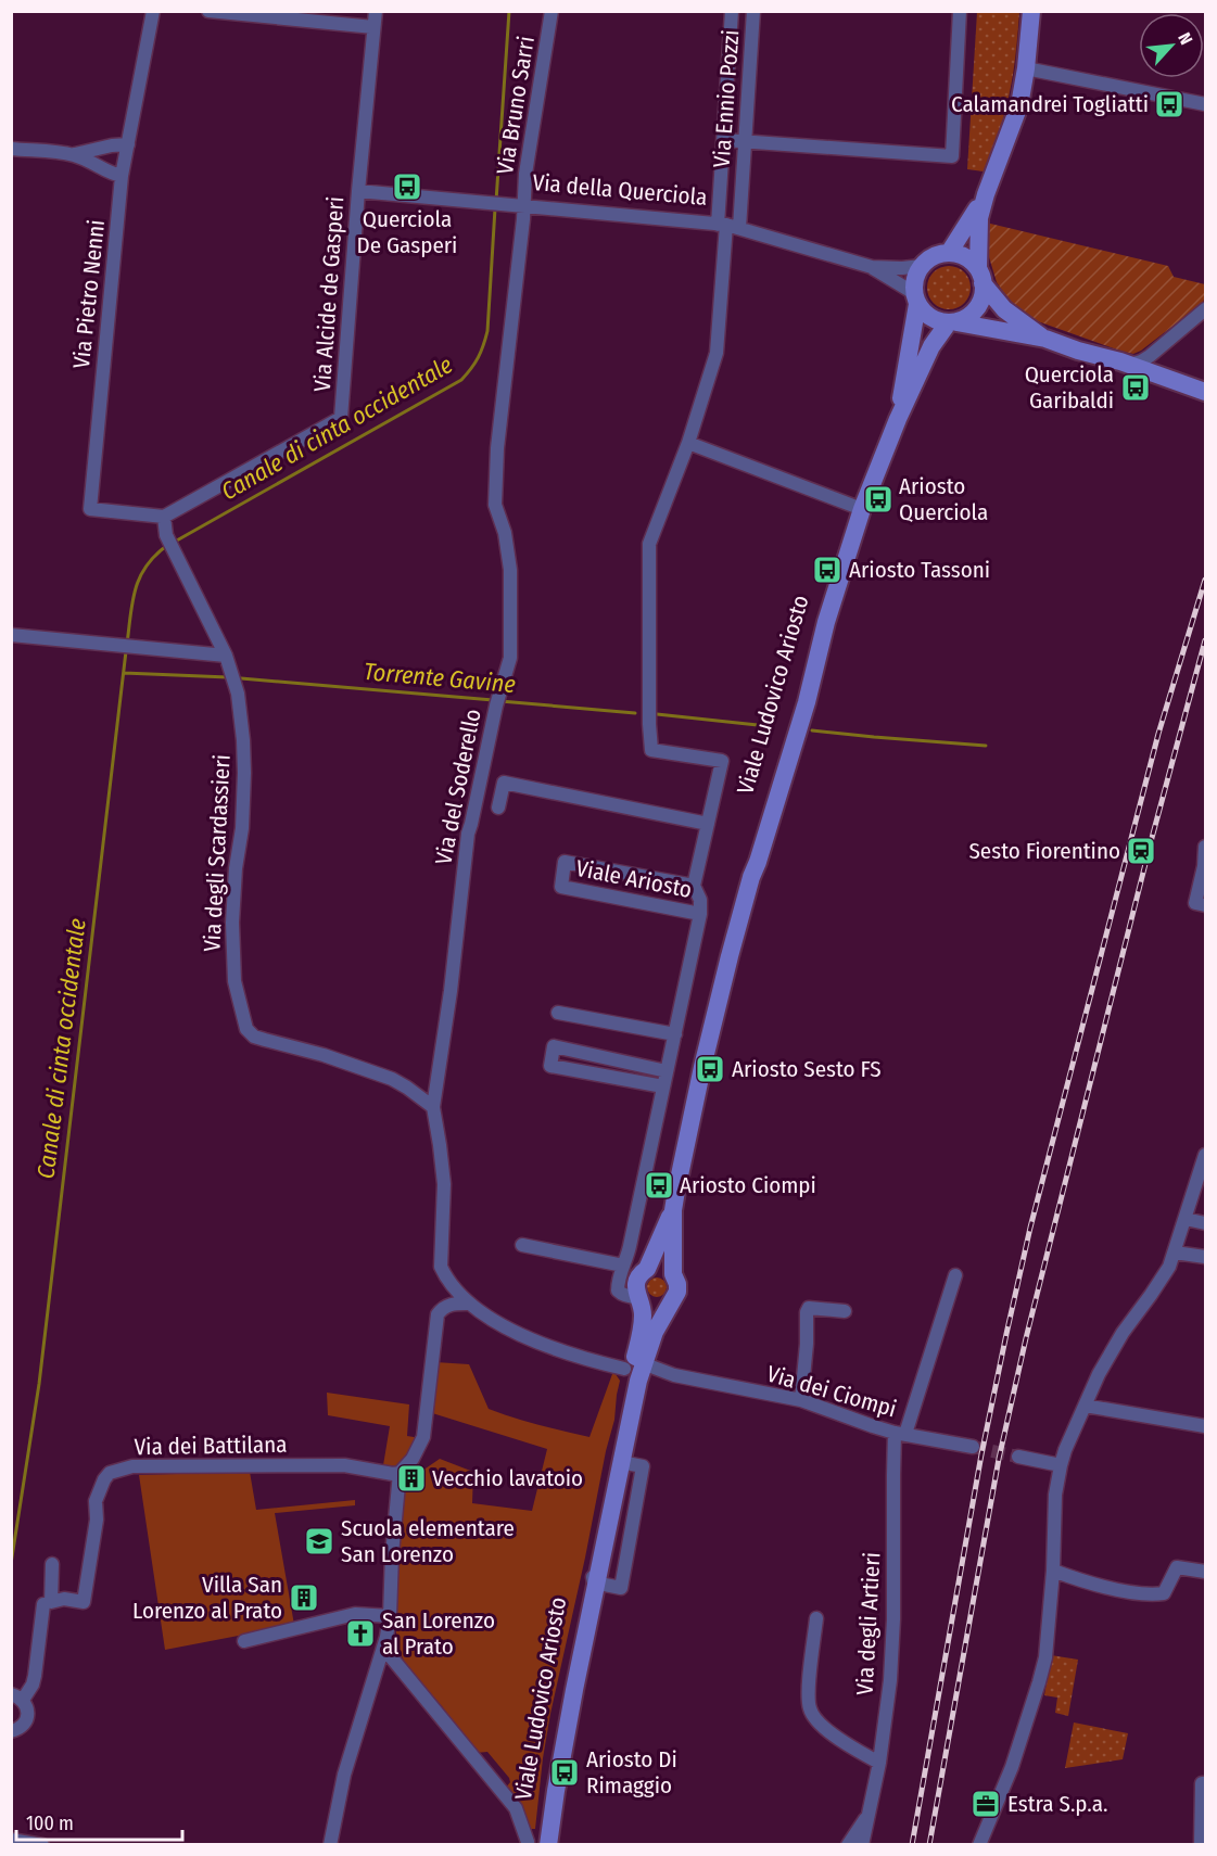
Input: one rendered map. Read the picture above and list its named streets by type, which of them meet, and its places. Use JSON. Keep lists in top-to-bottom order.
{
  "streets": {
    "street": [
      "Via Ennio Pozzi",
      "Via Bruno Sarri",
      "Via della Querciola",
      "Via Pietro Nenni",
      "Via Alcide de Gasperi",
      "Viale Ludovico Ariosto",
      "Via del Soderello",
      "Via degli Scardassieri",
      "Viale Ariosto",
      "Via dei Ciompi",
      "Via dei Battilana",
      "Via degli Artieri"
    ]
  },
  "crossings": [
    ["Via Ennio Pozzi", "Via della Querciola"],
    ["Via Bruno Sarri", "Via della Querciola"],
    ["Via Bruno Sarri", "Via del Soderello"],
    ["Via della Querciola", "Via Alcide de Gasperi"],
    ["Via della Querciola", "Viale Ludovico Ariosto"],
    ["Via della Querciola", "Via del Soderello"],
    ["Via Pietro Nenni", "Via Alcide de Gasperi"],
    ["Via Pietro Nenni", "Via degli Scardassieri"],
    ["Via Alcide de Gasperi", "Via degli Scardassieri"],
    ["Viale Ludovico Ariosto", "Via dei Ciompi"],
    ["Via del Soderello", "Via degli Scardassieri"],
    ["Via dei Ciompi", "Via degli Artieri"]
  ],
  "water": ["Canale di cinta occidentale", "Torrente Gavine"],
  "places": {
    "bus stop": [
      "Calamandrei Togliatti",
      "Querciola De Gasperi",
      "Querciola Garibaldi",
      "Ariosto Querciola",
      "Ariosto Tassoni",
      "Ariosto Sesto FS",
      "Ariosto Ciompi",
      "Ariosto Di Rimaggio"
    ],
    "station": ["Sesto Fiorentino"],
    "building": ["Vecchio lavatoio", "Villa San Lorenzo al Prato"],
    "school or university": ["Scuola elementare San Lorenzo"],
    "church": ["San Lorenzo al Prato"],
    "office": ["Estra S.p.a."]
  },
  "scale_bar": "100 m",
  "north": "top right"
}
